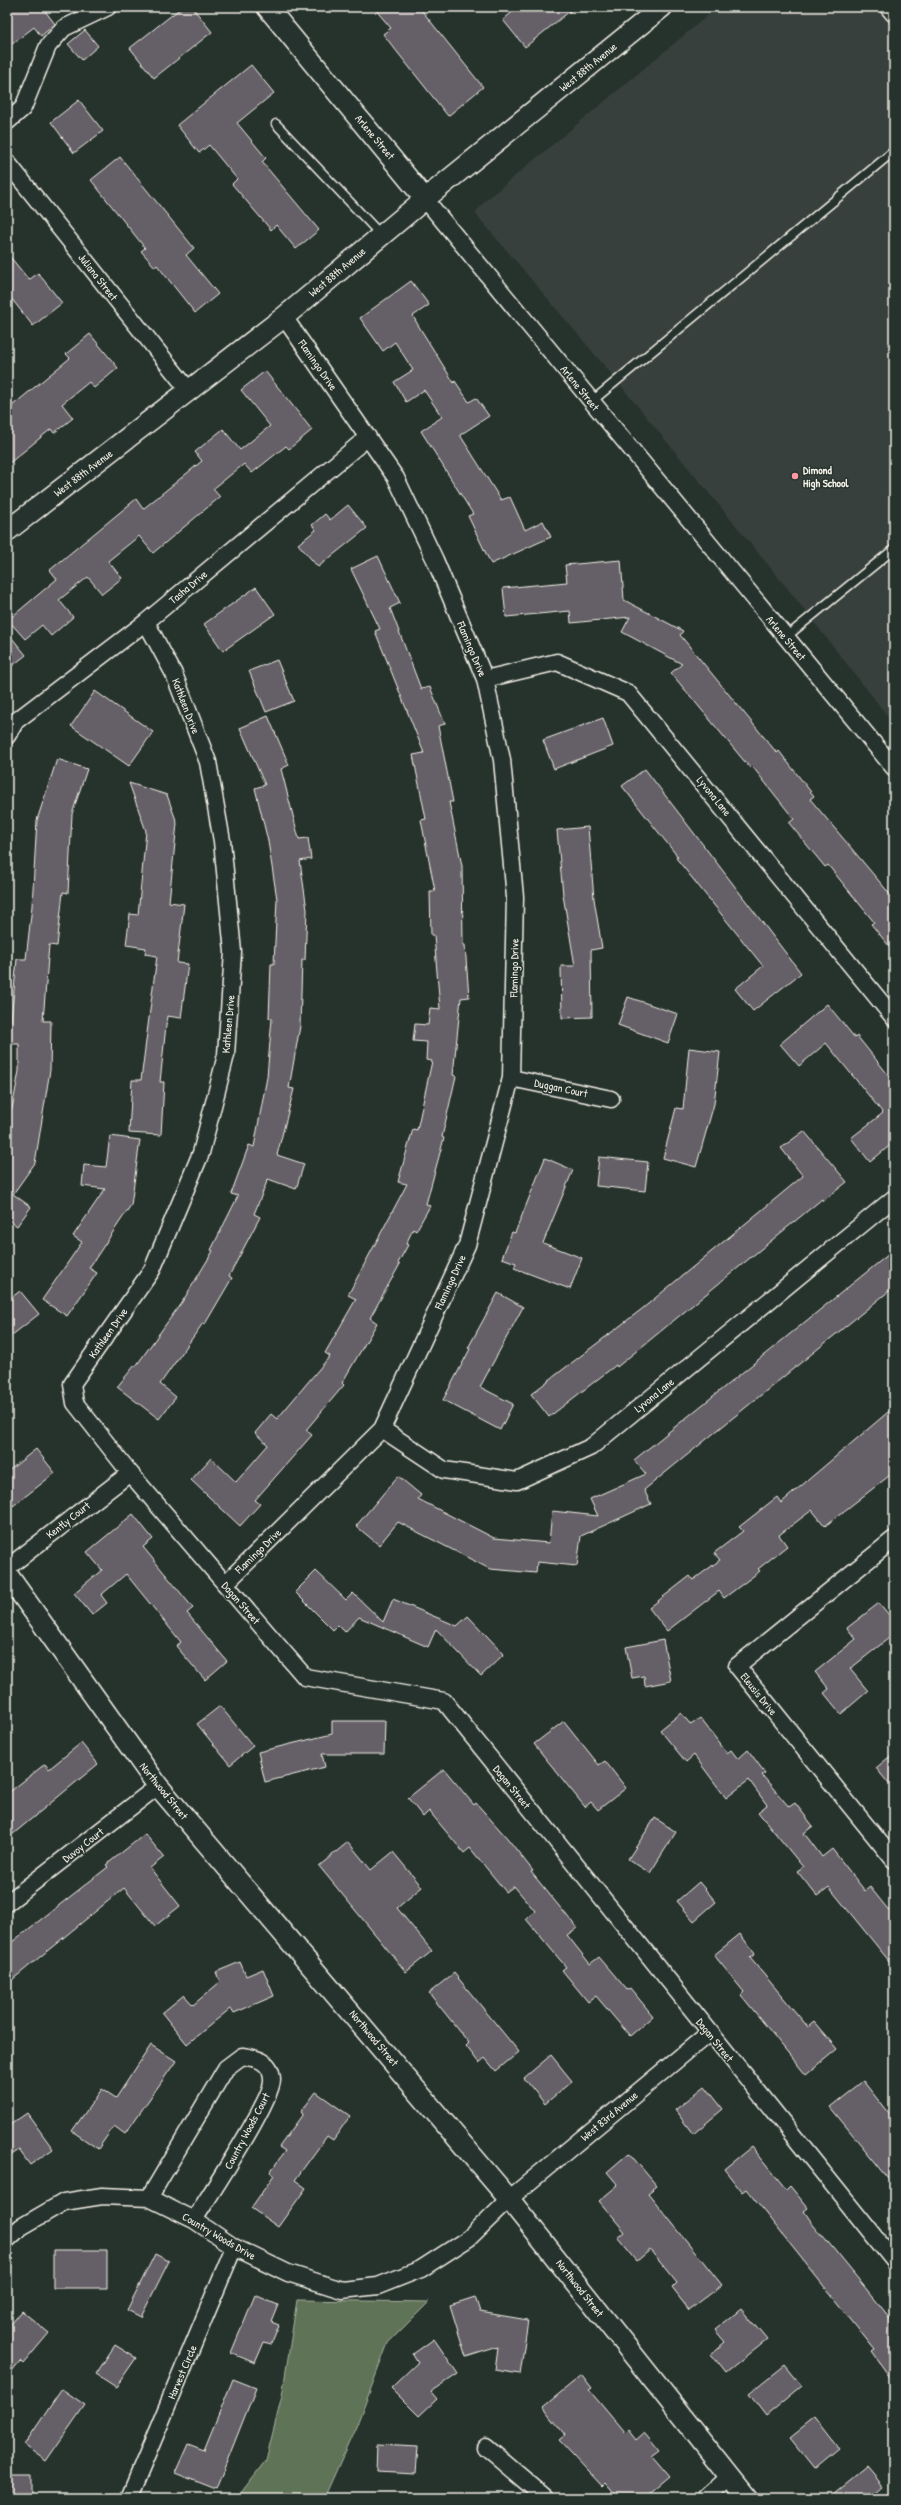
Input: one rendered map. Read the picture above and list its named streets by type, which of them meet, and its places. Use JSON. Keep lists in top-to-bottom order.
{
  "streets": {
    "street": [
      "West 88th Avenue",
      "Arlene Street",
      "Juliana Street",
      "Flamingo Drive",
      "Tasha Drive",
      "Kathleen Drive",
      "Lyvona Lane",
      "Duggan Court",
      "Kently Court",
      "Dagan Street",
      "Eleusis Drive",
      "Northwood Street",
      "Duvoy Court",
      "West 83rd Avenue",
      "Country Woods Court",
      "Country Woods Drive",
      "Harvest Circle"
    ]
  },
  "crossings": [
    ["West 88th Avenue", "Arlene Street"],
    ["West 88th Avenue", "Juliana Street"],
    ["West 88th Avenue", "Flamingo Drive"],
    ["Flamingo Drive", "Tasha Drive"],
    ["Flamingo Drive", "Lyvona Lane"],
    ["Flamingo Drive", "Duggan Court"],
    ["Flamingo Drive", "Dagan Street"],
    ["Tasha Drive", "Kathleen Drive"],
    ["Kathleen Drive", "Dagan Street"],
    ["Kently Court", "Dagan Street"],
    ["Dagan Street", "West 83rd Avenue"],
    ["Northwood Street", "Duvoy Court"],
    ["Northwood Street", "West 83rd Avenue"],
    ["Northwood Street", "Country Woods Drive"],
    ["West 83rd Avenue", "Country Woods Drive"],
    ["Country Woods Court", "Country Woods Drive"],
    ["Country Woods Drive", "Harvest Circle"]
  ],
  "places": ["Dimond High School"]
}
